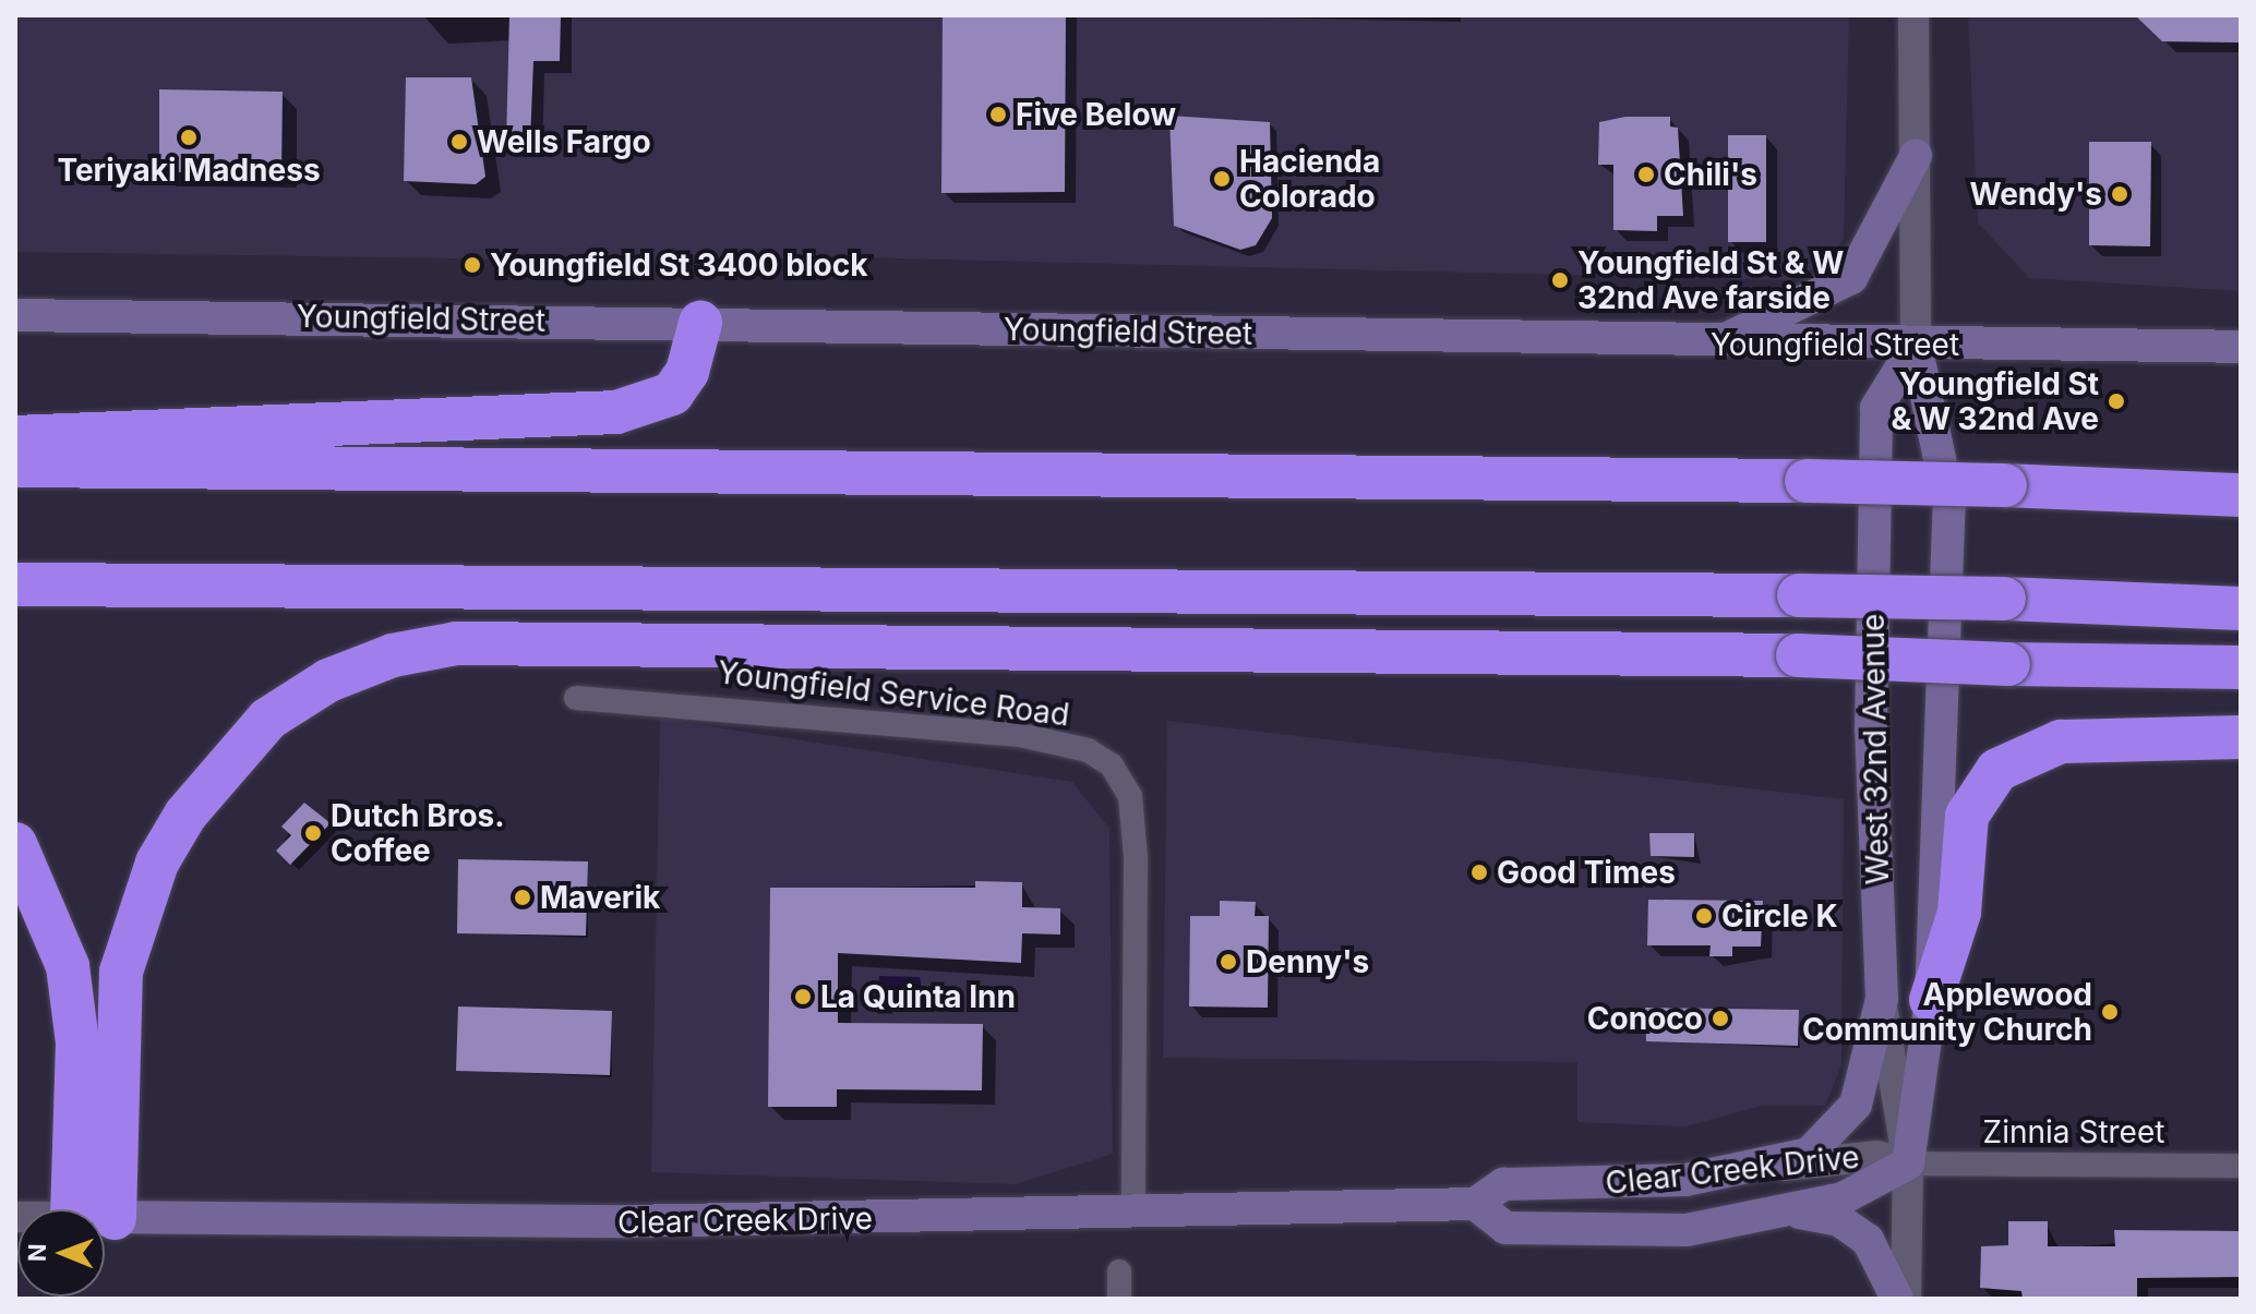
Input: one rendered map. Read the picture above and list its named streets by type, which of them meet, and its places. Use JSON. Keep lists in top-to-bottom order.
{
  "streets": {
    "main road": ["Youngfield Street", "West 32nd Avenue", "Clear Creek Drive"],
    "street": ["Youngfield Service Road", "Zinnia Street"]
  },
  "crossings": [
    ["Youngfield Street", "West 32nd Avenue"],
    ["Youngfield Service Road", "Clear Creek Drive"],
    ["West 32nd Avenue", "Zinnia Street"],
    ["West 32nd Avenue", "Clear Creek Drive"],
    ["Zinnia Street", "Clear Creek Drive"]
  ],
  "places": [
    "Five Below",
    "Teriyaki Madness",
    "Wells Fargo",
    "Chili's",
    "Hacienda Colorado",
    "Wendy's",
    "Youngfield St 3400 block",
    "Youngfield St & W 32nd Ave farside",
    "Youngfield St & W 32nd Ave",
    "Dutch Bros. Coffee",
    "Good Times",
    "Maverik",
    "Circle K",
    "Denny's",
    "La Quinta Inn",
    "Applewood Community Church",
    "Conoco"
  ],
  "north": "left"
}
